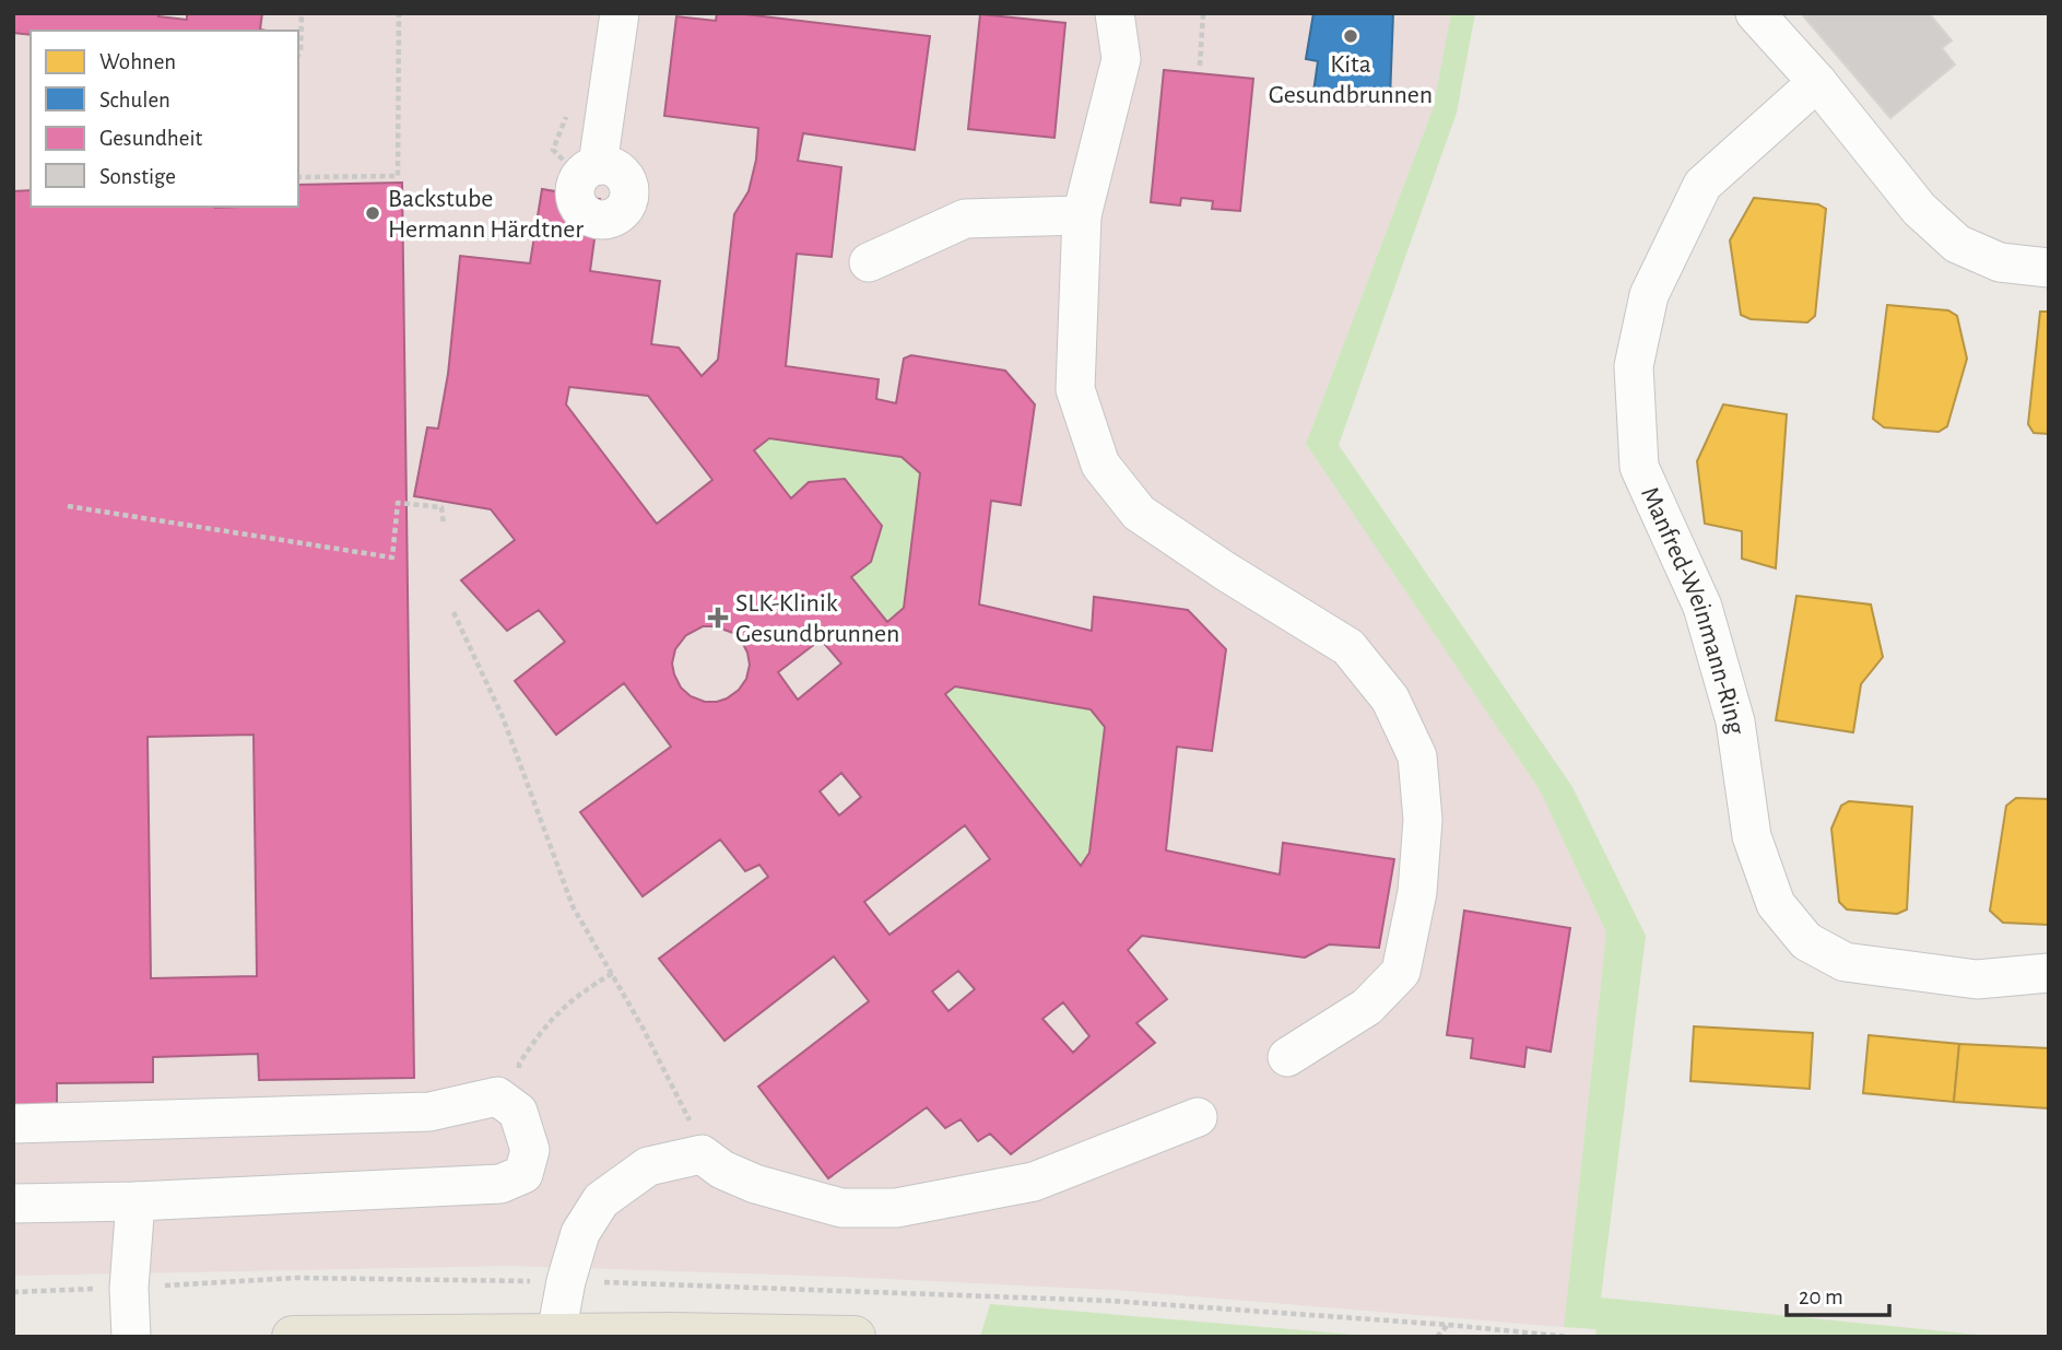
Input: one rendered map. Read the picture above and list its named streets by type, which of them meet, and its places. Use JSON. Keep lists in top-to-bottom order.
{
  "streets": {
    "street": ["Manfred-Weinmann-Ring"]
  },
  "places": {
    "other": ["Kita Gesundbrunnen", "Backstube Hermann Härdtner"],
    "health": ["SLK-Klinik Gesundbrunnen"]
  },
  "legend": [
    "Wohnen",
    "Schulen",
    "Gesundheit",
    "Sonstige"
  ],
  "scale_bar": "20 m"
}
